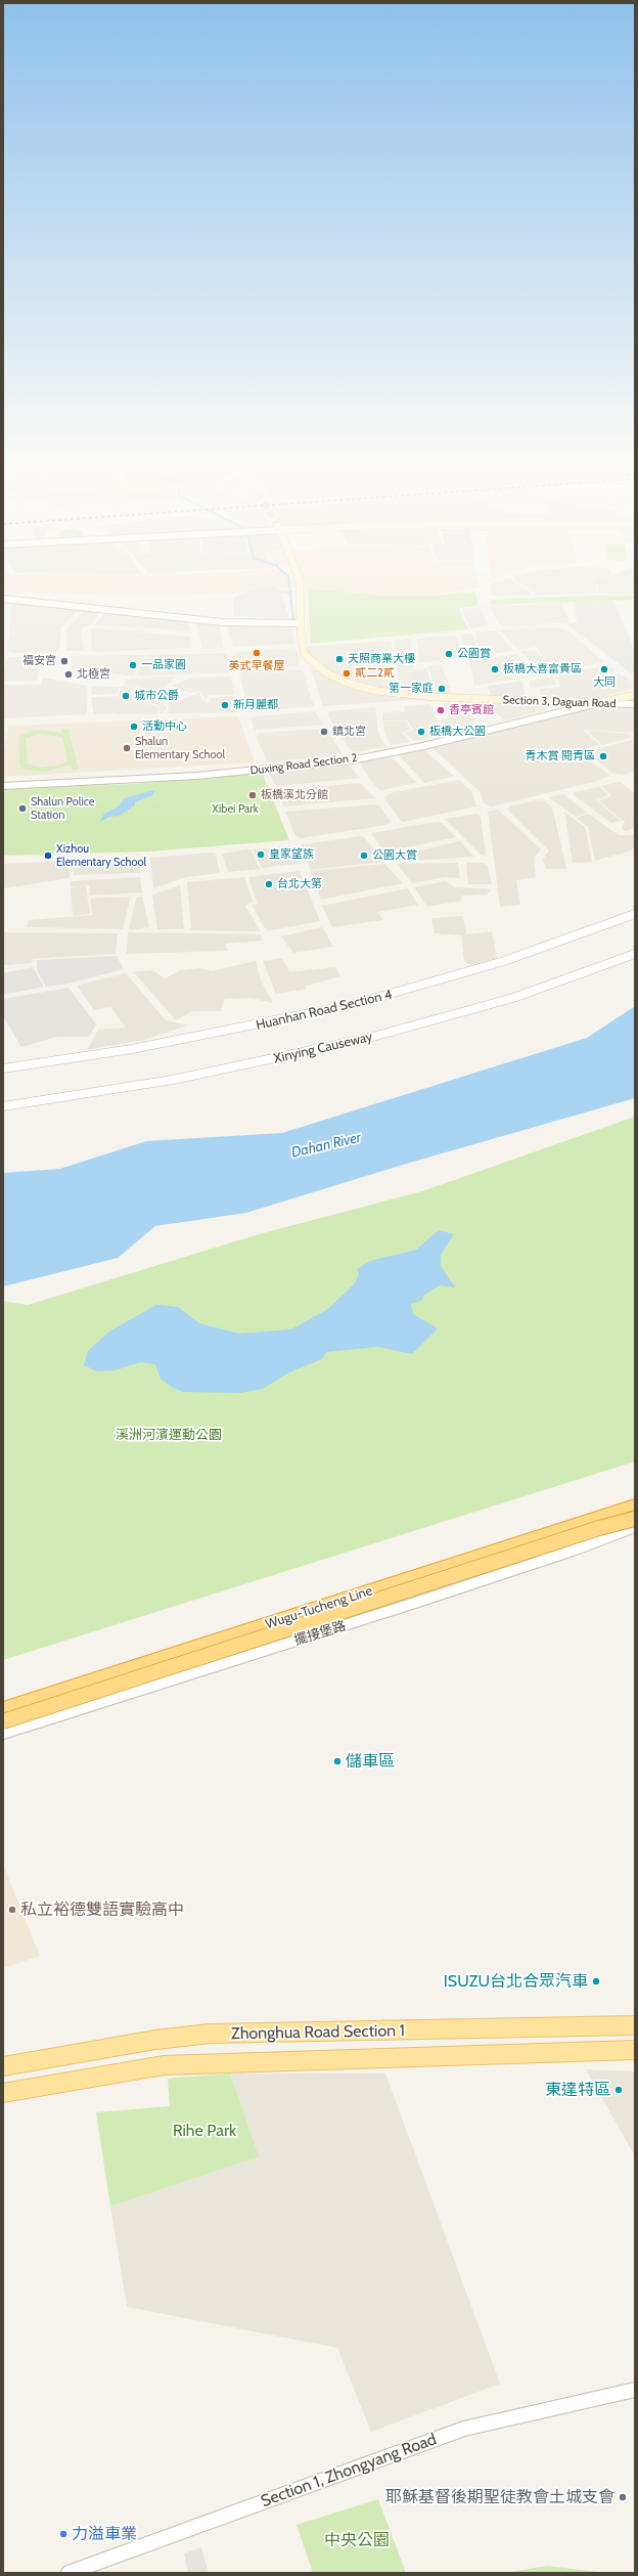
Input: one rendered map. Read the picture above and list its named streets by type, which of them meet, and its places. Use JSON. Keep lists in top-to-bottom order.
{
  "streets": {
    "highway": ["Wugu-Tucheng Line"],
    "main road": ["Section 3, Daguan Road", "Zhonghua Road Section 1"],
    "street": [
      "Duxing Road Section 2",
      "Huanhan Road Section 4",
      "Xinying Causeway",
      "擺接堡路",
      "Section 1, Zhongyang Road"
    ]
  },
  "crossings": [
    ["Section 3, Daguan Road", "Duxing Road Section 2"]
  ],
  "water": ["Dahan River"],
  "parks": [
    "Xibei Park",
    "溪洲河濱運動公園",
    "Rihe Park",
    "中央公園"
  ],
  "places": [
    "美式早餐屋",
    "公園賞",
    "天照商業大樓",
    "福安宮",
    "一品家園",
    "板橋大喜富貴區",
    "大同",
    "貳二2貳",
    "北極宮",
    "第一家庭",
    "城市公爵",
    "新月麗都",
    "香亭賓館",
    "活動中心",
    "鎮北宮",
    "板橋大公園",
    "Shalun Elementary School",
    "青木賞 閱青區",
    "板橋溪北分館",
    "Shalun Police Station",
    "皇家望族",
    "Xizhou Elementary School",
    "公園大賞",
    "台北大第",
    "儲車區",
    "私立裕德雙語實驗高中",
    "ISUZU台北合眾汽車",
    "東達特區",
    "耶穌基督後期聖徒教會土城支會",
    "力溢車業"
  ]
}
